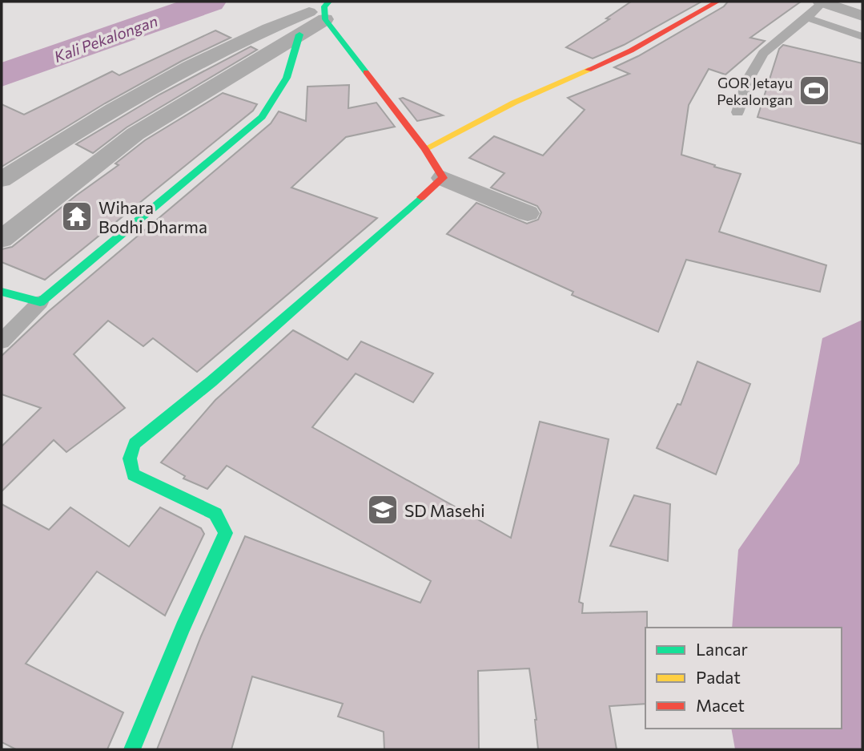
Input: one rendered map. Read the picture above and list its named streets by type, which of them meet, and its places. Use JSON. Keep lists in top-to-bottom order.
{
  "water": ["Kali Pekalongan"],
  "places": {
    "sports": ["GOR Jetayu Pekalongan"],
    "temple": ["Wihara Bodhi Dharma"],
    "school or university": ["SD Masehi"]
  },
  "legend": ["Lancar", "Padat", "Macet"]
}
